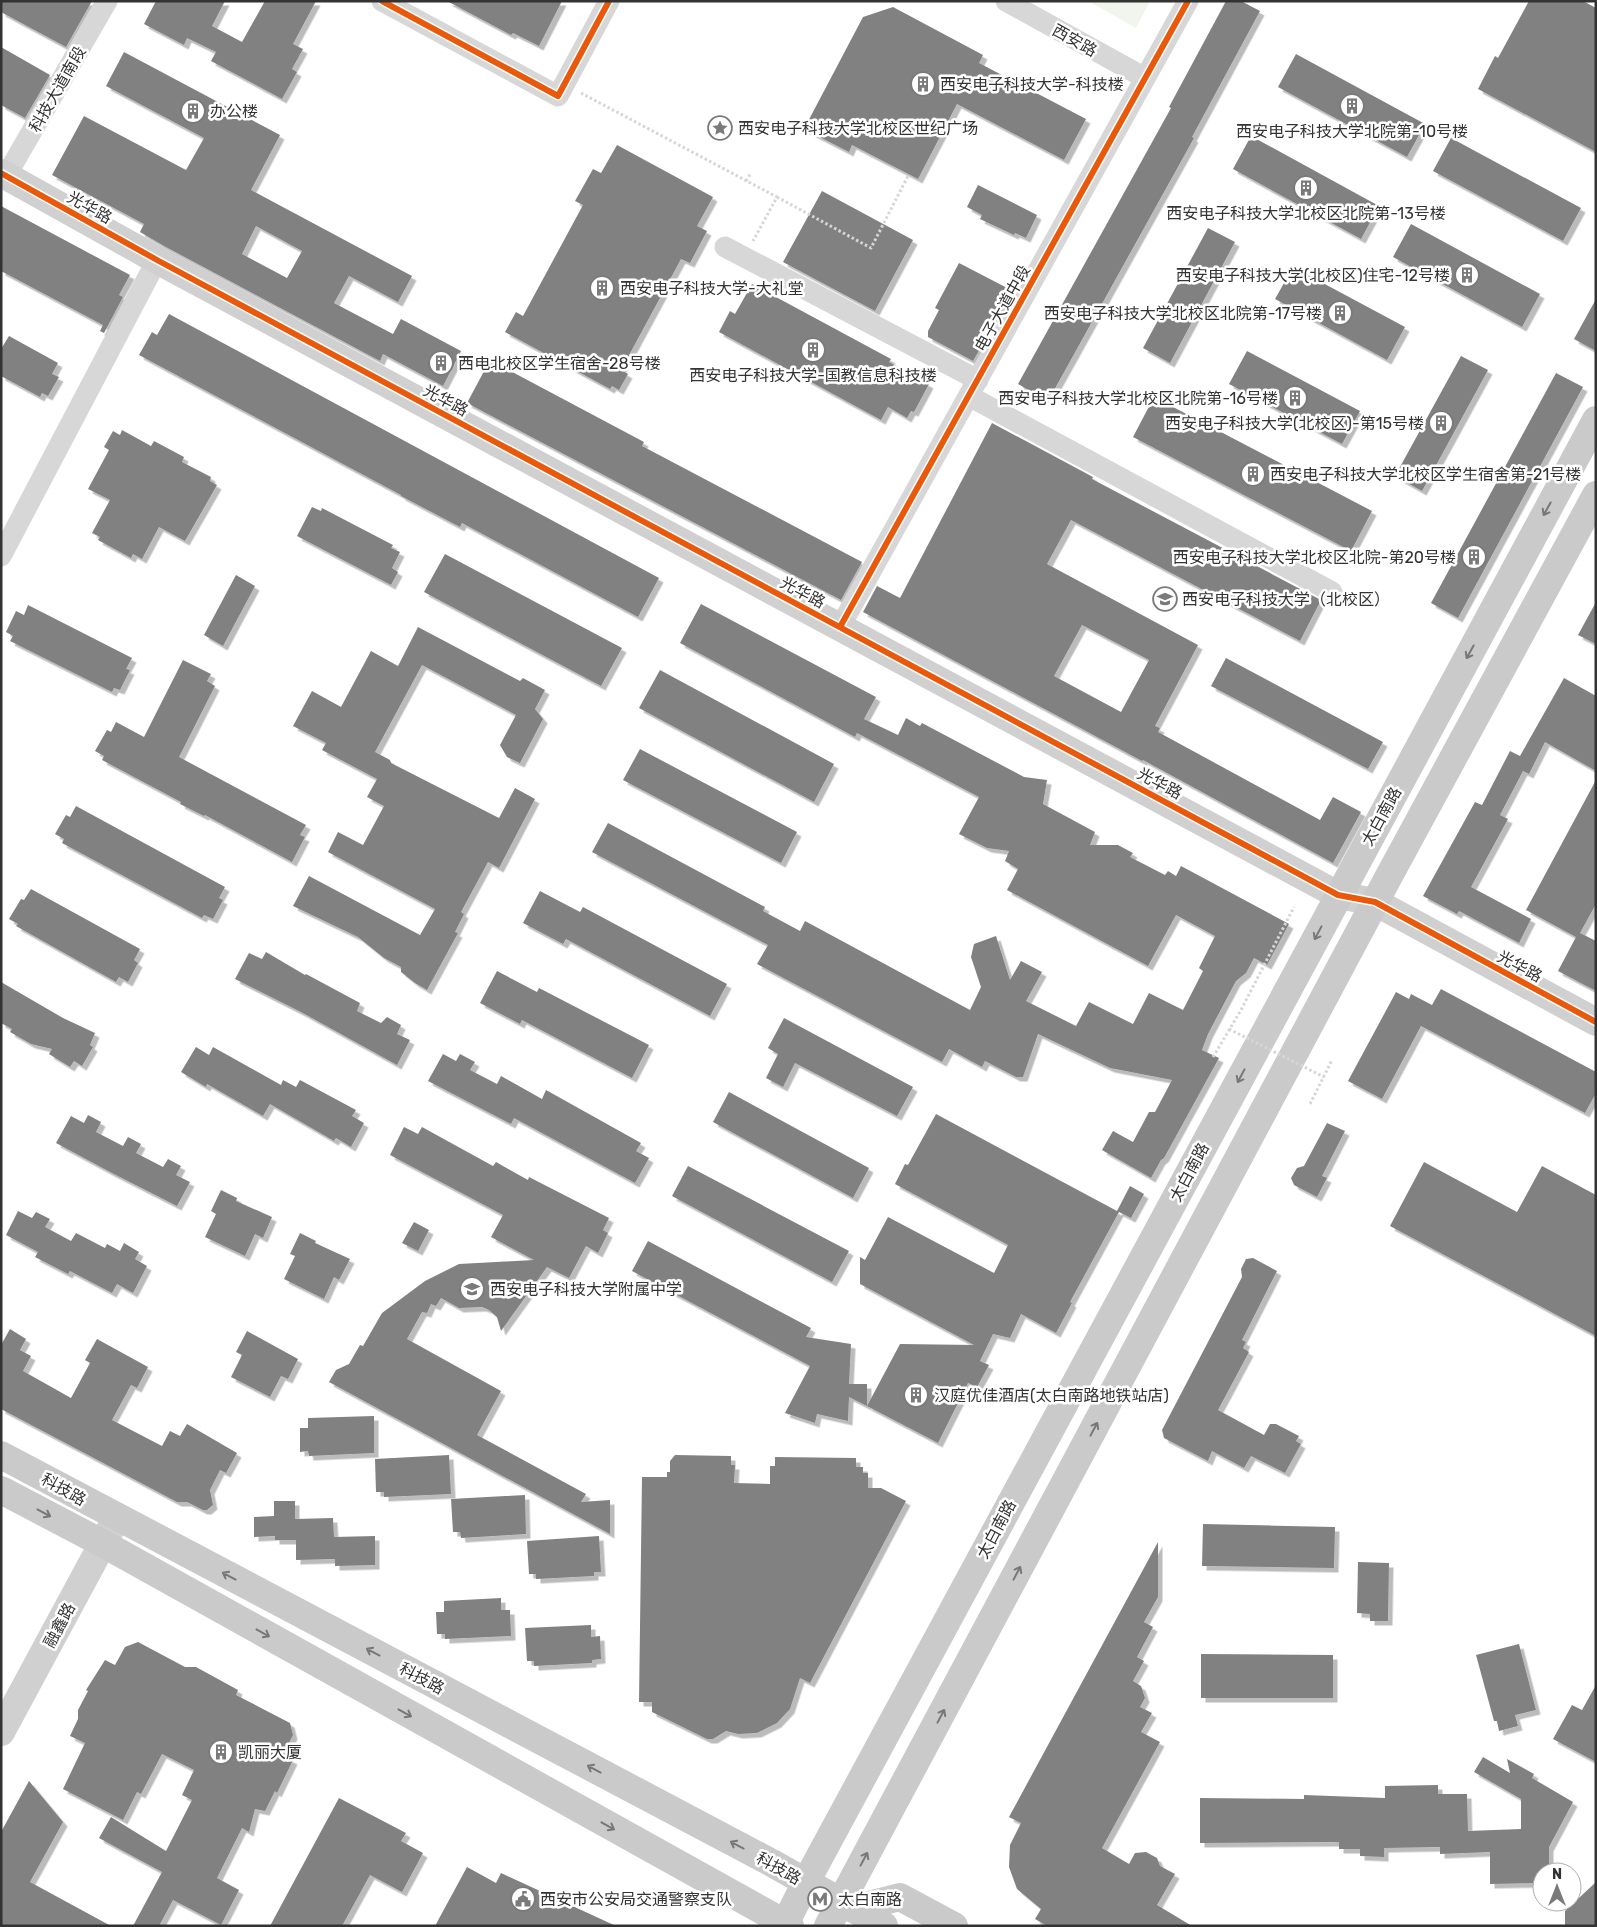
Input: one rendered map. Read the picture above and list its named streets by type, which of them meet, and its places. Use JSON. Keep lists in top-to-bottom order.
{
  "streets": {
    "main road": ["太白南路", "科技路"],
    "street": [
      "西安路",
      "科技大道南段",
      "光华路",
      "电子大道中段",
      "融鑫路"
    ]
  },
  "crossings": [
    ["西安路", "电子大道中段"],
    ["科技大道南段", "光华路"],
    ["光华路", "电子大道中段"],
    ["光华路", "太白南路"],
    ["太白南路", "科技路"],
    ["科技路", "融鑫路"]
  ],
  "places": {
    "building": [
      "西安电子科技大学-科技楼",
      "西安电子科技大学北院第-10号楼",
      "办公楼",
      "西安电子科技大学北校区北院第-13号楼",
      "西安电子科技大学(北校区)住宅-12号楼",
      "西安电子科技大学-大礼堂",
      "西安电子科技大学北校区北院第-17号楼",
      "西安电子科技大学-国教信息科技楼",
      "西电北校区学生宿舍-28号楼",
      "西安电子科技大学北校区北院第-16号楼",
      "西安电子科技大学(北校区)-第15号楼",
      "西安电子科技大学北校区学生宿舍第-21号楼",
      "西安电子科技大学北校区北院-第20号楼",
      "汉庭优佳酒店(太白南路地铁站店)",
      "凯丽大厦"
    ],
    "place": ["西安电子科技大学北校区世纪广场"],
    "school or university": ["西安电子科技大学（北校区）", "西安电子科技大学附属中学"],
    "public building": ["西安市公安局交通警察支队"],
    "metro station": ["太白南路"]
  },
  "north": "top"
}
